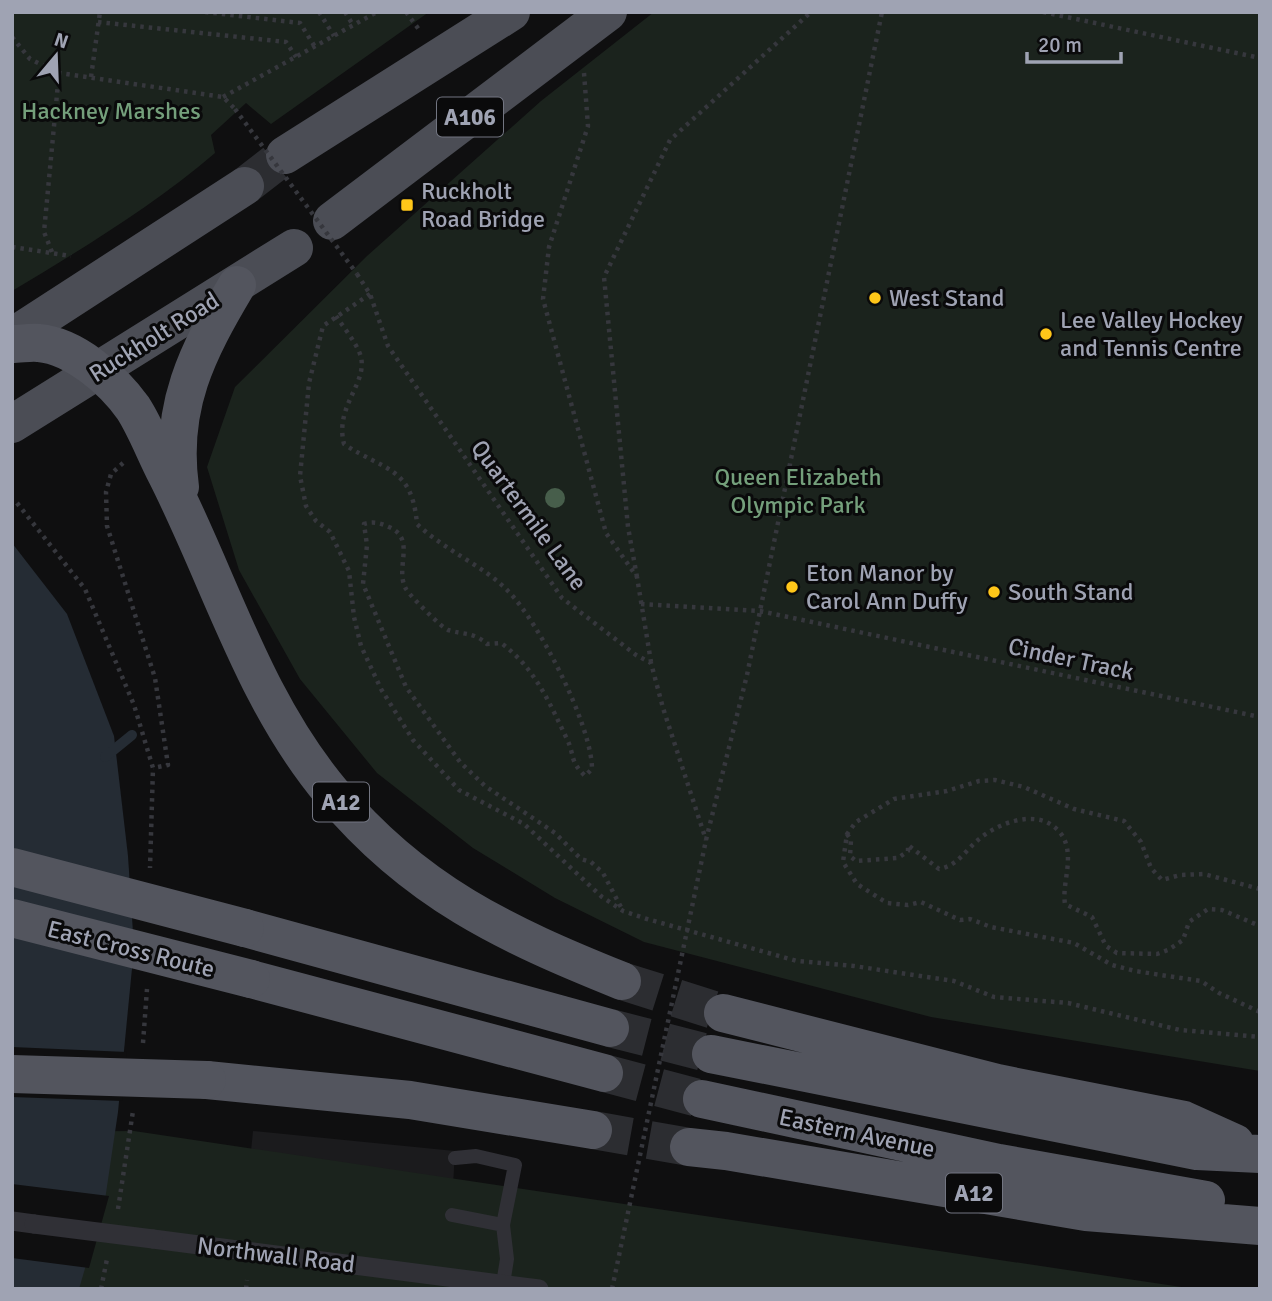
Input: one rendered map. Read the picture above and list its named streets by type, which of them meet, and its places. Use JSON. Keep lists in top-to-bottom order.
{
  "streets": {
    "highway": ["A12", "East Cross Route", "Eastern Avenue"],
    "main road": ["A106", "Ruckholt Road"],
    "street": ["Northwall Road"],
    "path": ["Quartermile Lane", "Cinder Track"]
  },
  "crossings": [
    ["Ruckholt Road", "A12"]
  ],
  "parks": ["Hackney Marshes", "Queen Elizabeth Olympic Park"],
  "places": {
    "transit": ["Ruckholt Road Bridge"],
    "other": [
      "West Stand",
      "Lee Valley Hockey and Tennis Centre",
      "Eton Manor by Carol Ann Duffy",
      "South Stand"
    ]
  },
  "scale_bar": "20 m",
  "north": "top"
}
